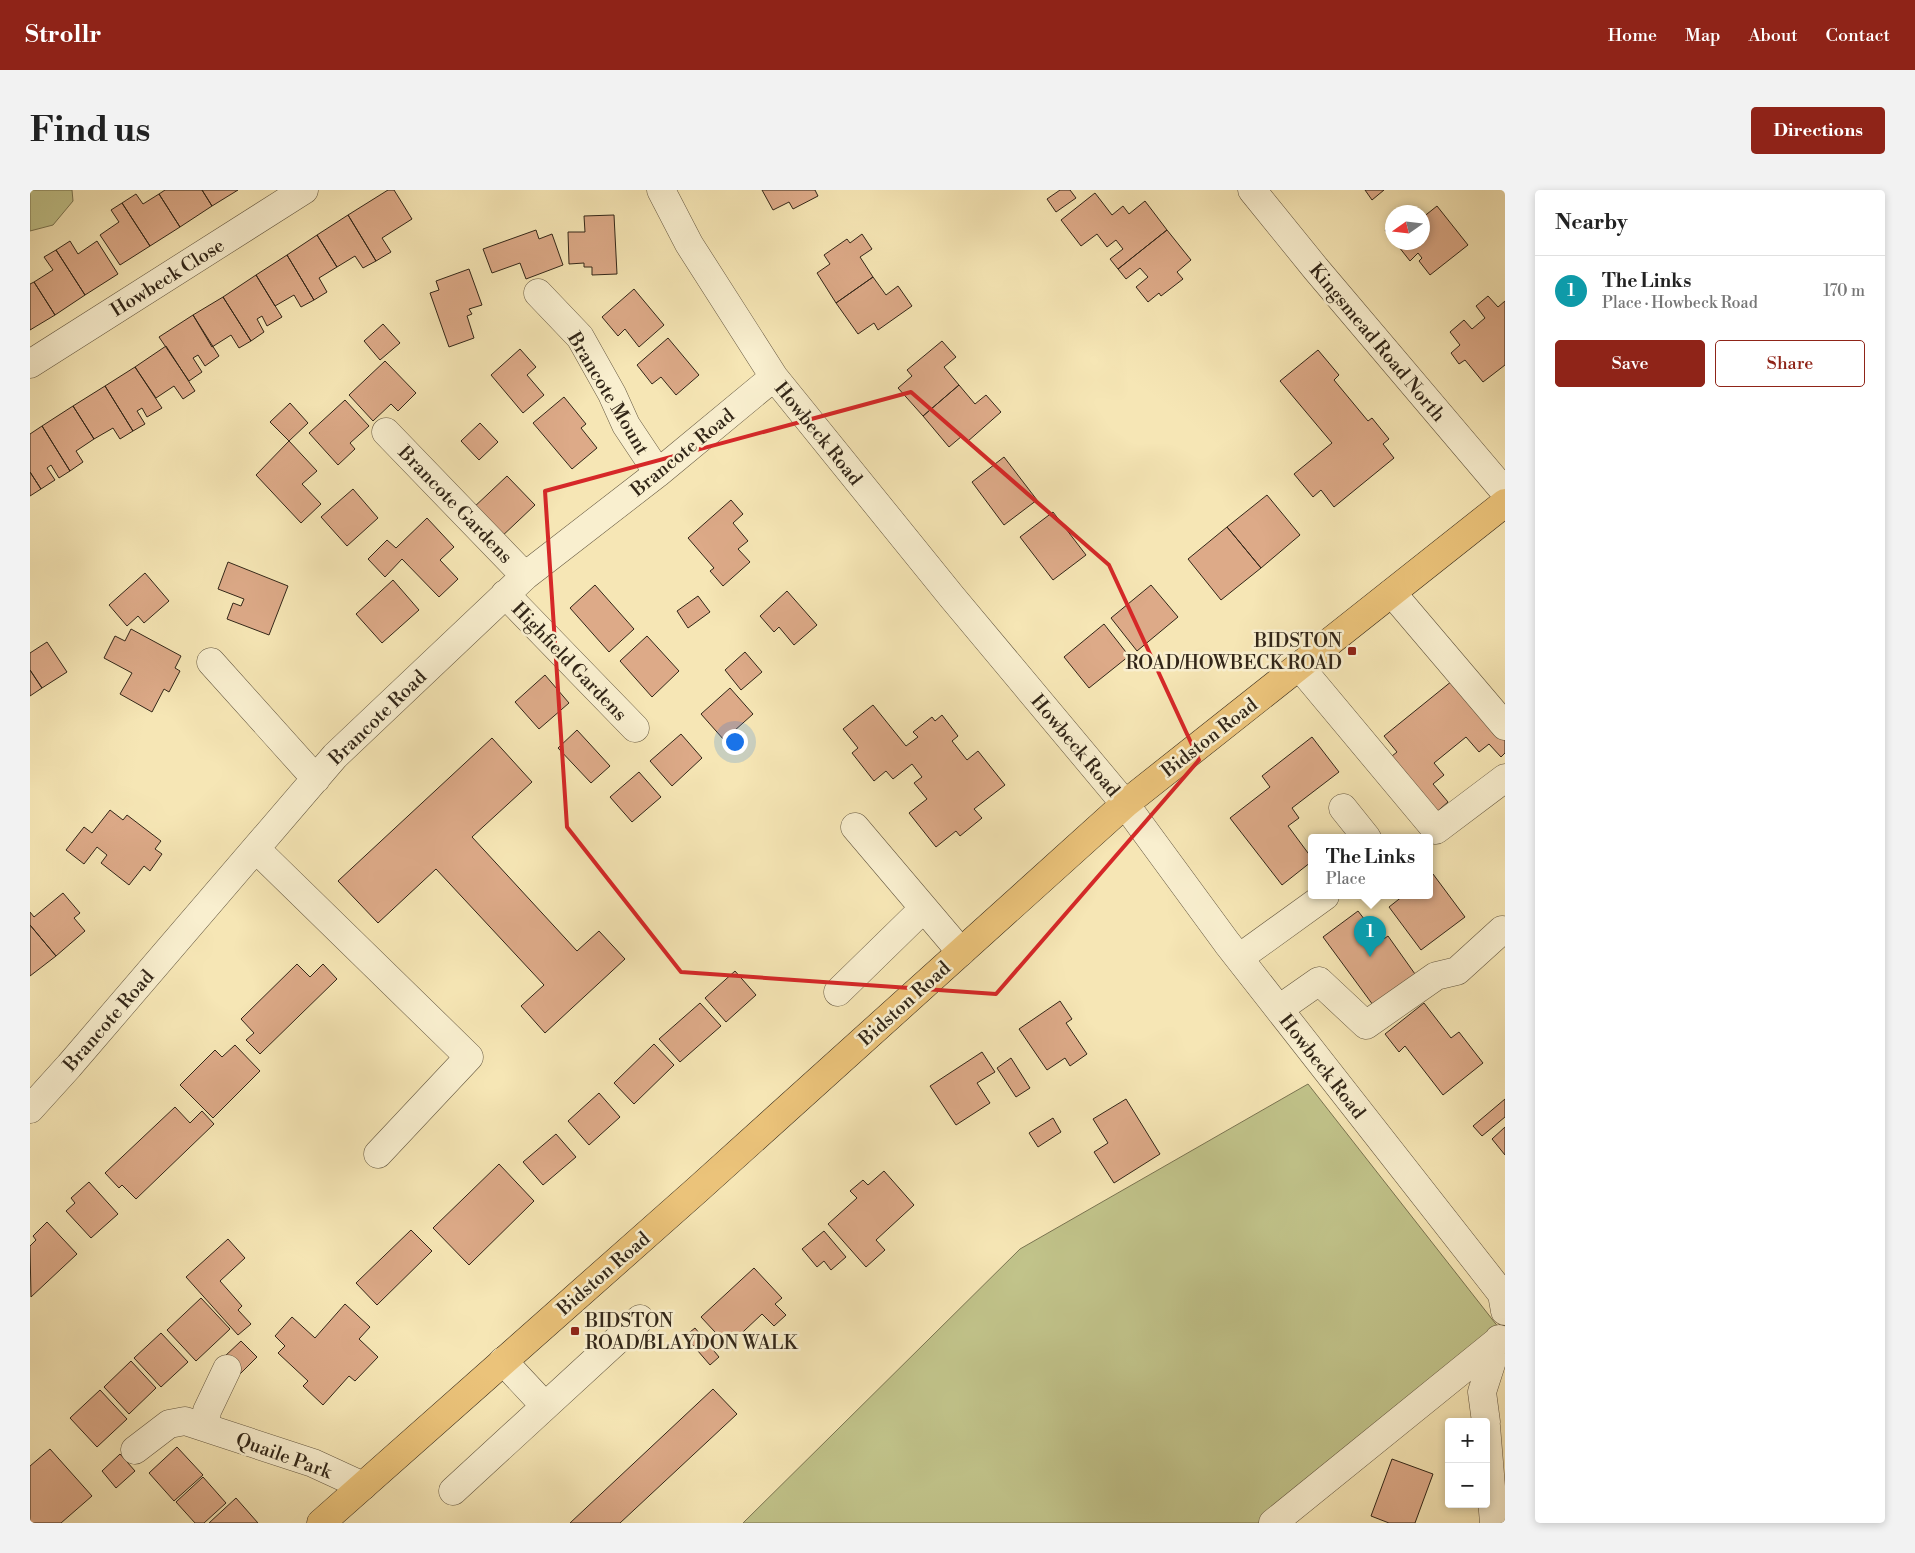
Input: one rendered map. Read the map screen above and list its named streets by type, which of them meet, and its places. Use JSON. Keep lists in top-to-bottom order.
{
  "streets": {
    "main road": ["Bidston Road"],
    "street": [
      "Howbeck Close",
      "Kingsmead Road North",
      "Brancote Mount",
      "Howbeck Road",
      "Brancote Road",
      "Brancote Gardens",
      "Highfield Gardens",
      "Quaile Park"
    ]
  },
  "crossings": [
    ["Brancote Mount", "Brancote Road"],
    ["Howbeck Road", "Brancote Road"],
    ["Howbeck Road", "Bidston Road"],
    ["Brancote Road", "Brancote Gardens"],
    ["Brancote Road", "Highfield Gardens"],
    ["Bidston Road", "Quaile Park"]
  ],
  "places": {
    "transit": ["BIDSTON ROAD/HOWBECK ROAD", "BIDSTON ROAD/BLAYDON WALK"]
  },
  "north": "left",
  "page": {
    "header": "Strollr",
    "nav": [
      "Home",
      "Map",
      "About",
      "Contact"
    ],
    "buttons": [
      "Directions",
      ["Save", "Share"]
    ],
    "title": "Find us",
    "heading": "Nearby",
    "list": [
      {
        "mark": "1",
        "name": "The Links",
        "note": "Place · Howbeck Road",
        "value": "170 m"
      }
    ],
    "popup": ["The Links", "Place"],
    "pins": "1",
    "map_buttons": ["+", "−"]
  }
}
